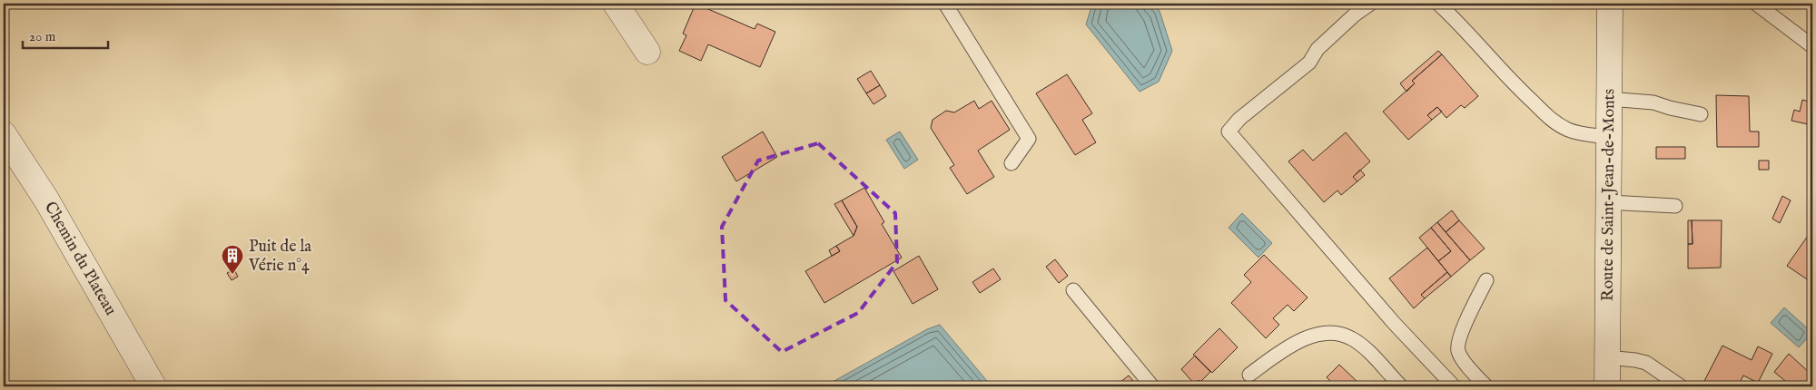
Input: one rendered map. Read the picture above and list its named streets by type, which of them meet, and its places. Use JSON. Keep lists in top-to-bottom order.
{
  "streets": {
    "main road": ["Route de Saint-Jean-de-Monts", "Chemin du Plateau"]
  },
  "places": {
    "building": ["Puit de la Vérie n°4"]
  },
  "scale_bar": "20 m"
}
